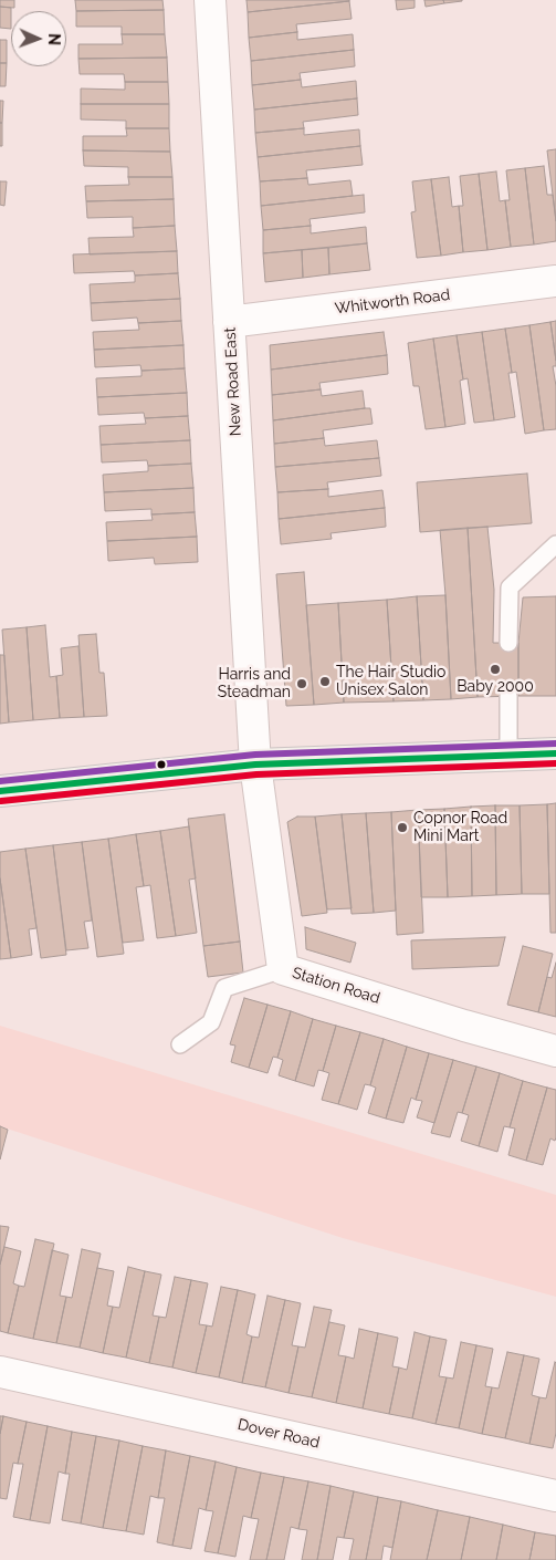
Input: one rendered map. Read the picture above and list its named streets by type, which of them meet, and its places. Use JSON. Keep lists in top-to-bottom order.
{
  "streets": {
    "street": [
      "Whitworth Road",
      "New Road East",
      "Station Road",
      "Dover Road"
    ]
  },
  "crossings": [
    ["Whitworth Road", "New Road East"],
    ["New Road East", "Station Road"]
  ],
  "places": [
    "Baby 2000",
    "The Hair Studio Unisex Salon",
    "Harris and Steadman",
    "Copnor Road Mini Mart"
  ],
  "north": "right"
}
